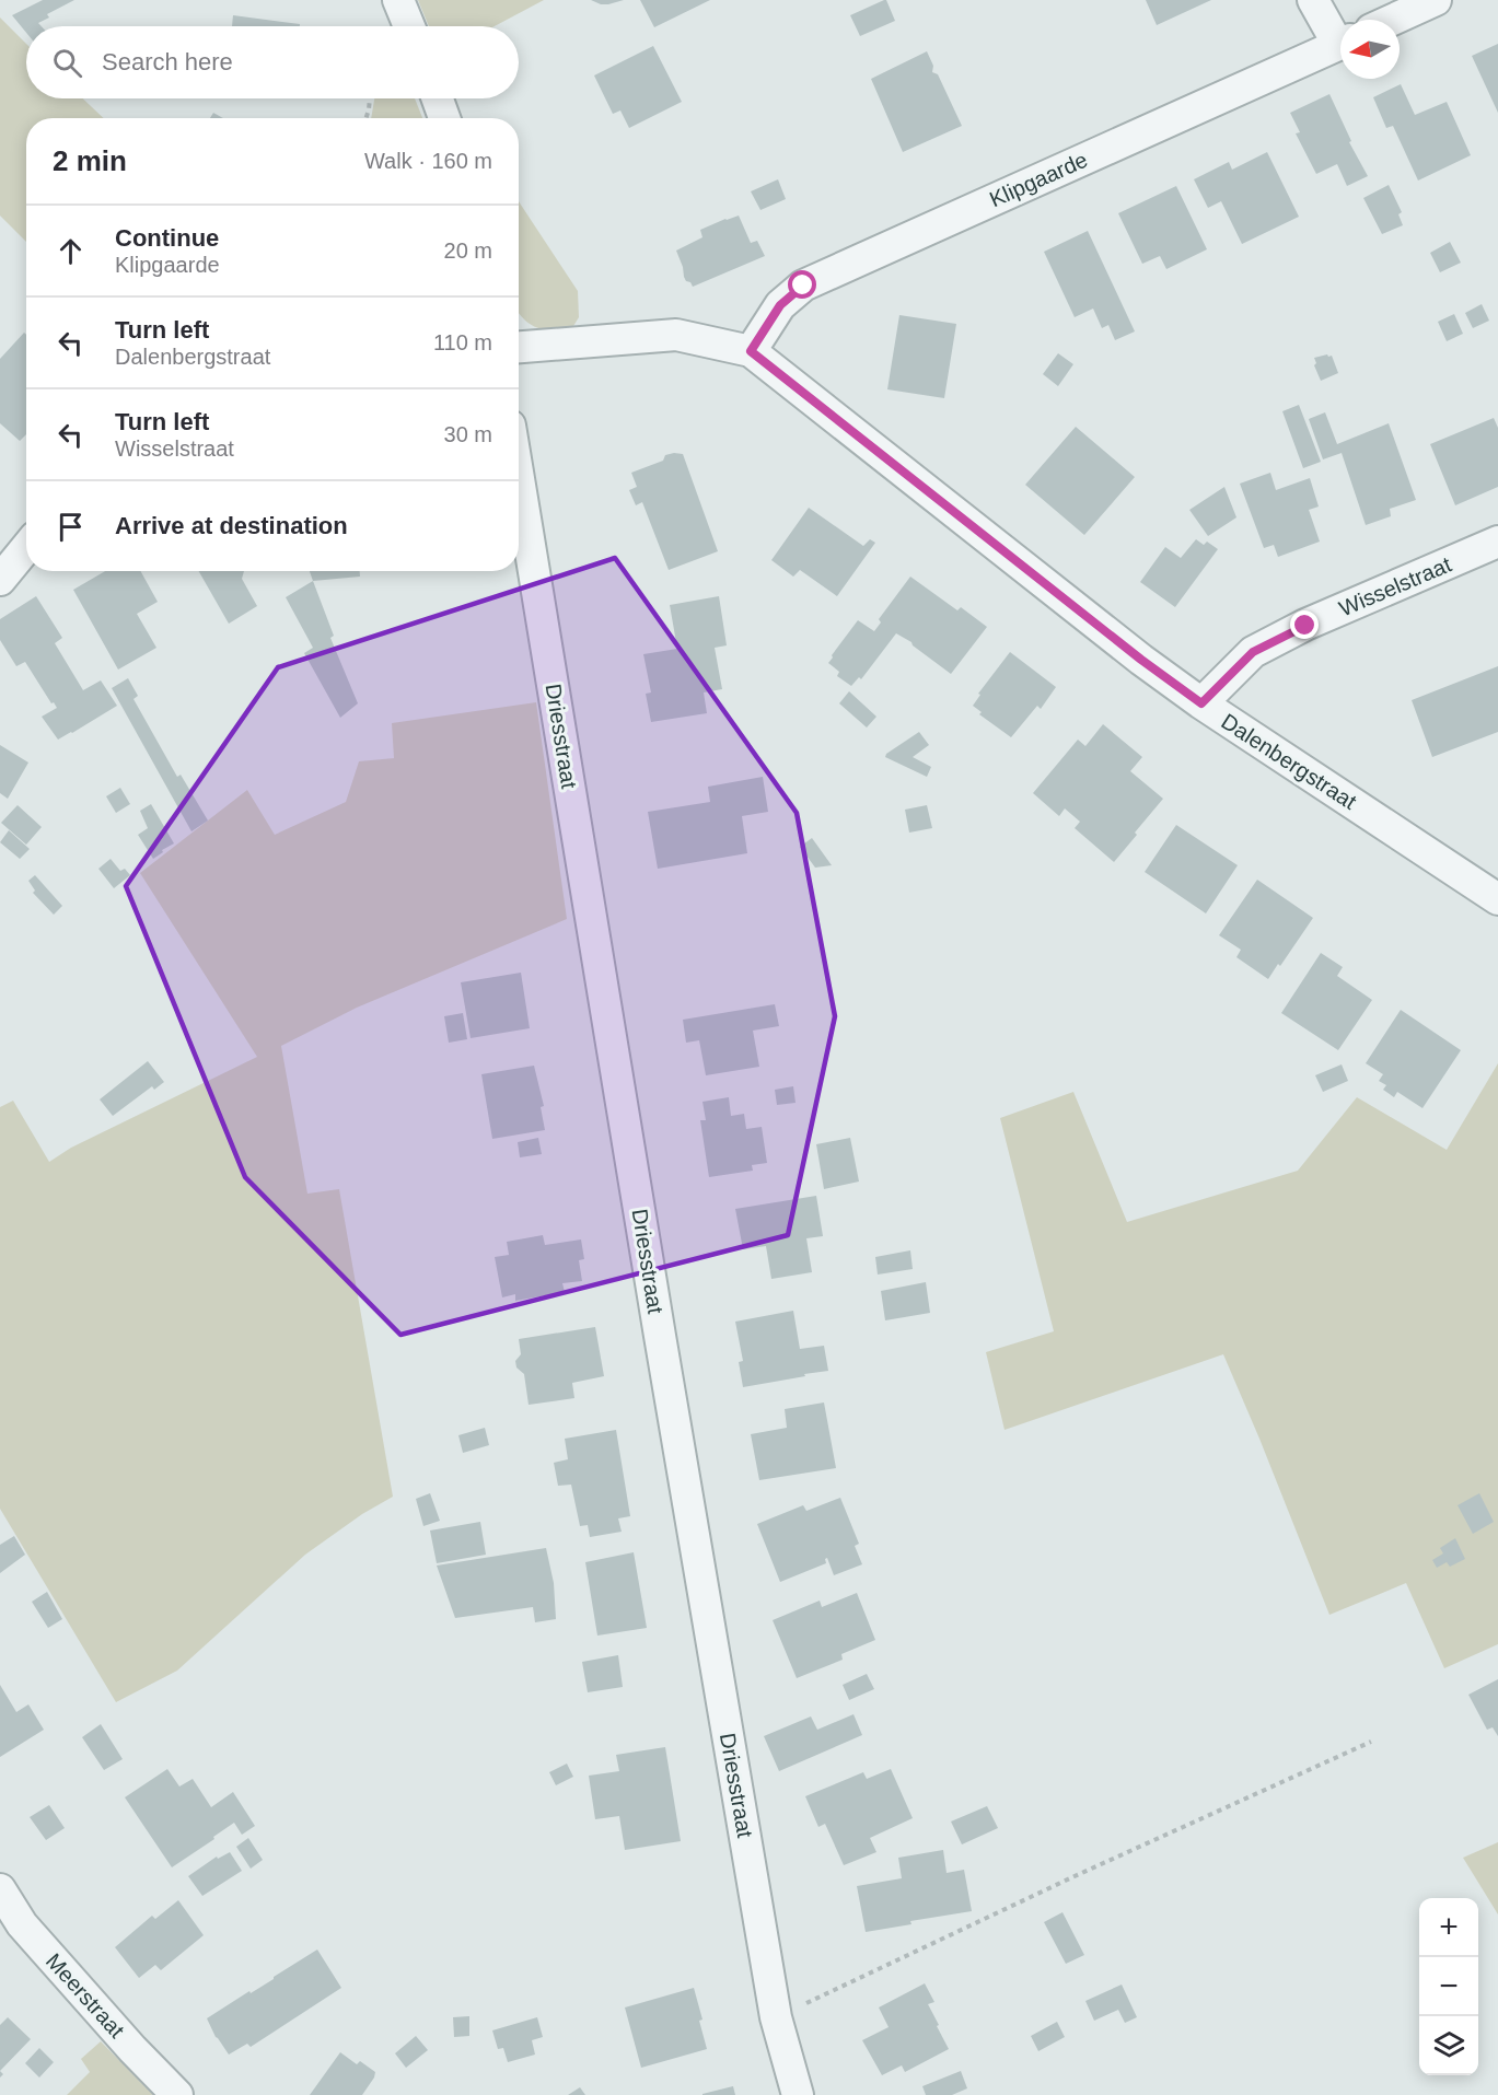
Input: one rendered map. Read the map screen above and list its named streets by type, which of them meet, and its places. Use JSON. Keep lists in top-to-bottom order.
{
  "streets": {
    "street": [
      "Klipgaarde",
      "Wisselstraat",
      "Driesstraat",
      "Dalenbergstraat",
      "Meerstraat"
    ]
  },
  "crossings": [
    ["Klipgaarde", "Dalenbergstraat"],
    ["Wisselstraat", "Dalenbergstraat"]
  ],
  "north": "left",
  "page": {
    "search": "Search here",
    "heading": ["2 min", "Walk · 160 m"],
    "list": [
      ["Continue", "Klipgaarde", "20 m"],
      ["Turn left", "Dalenbergstraat", "110 m"],
      ["Turn left", "Wisselstraat", "30 m"],
      "Arrive at destination"
    ],
    "map_buttons": ["+", "−"]
  }
}
